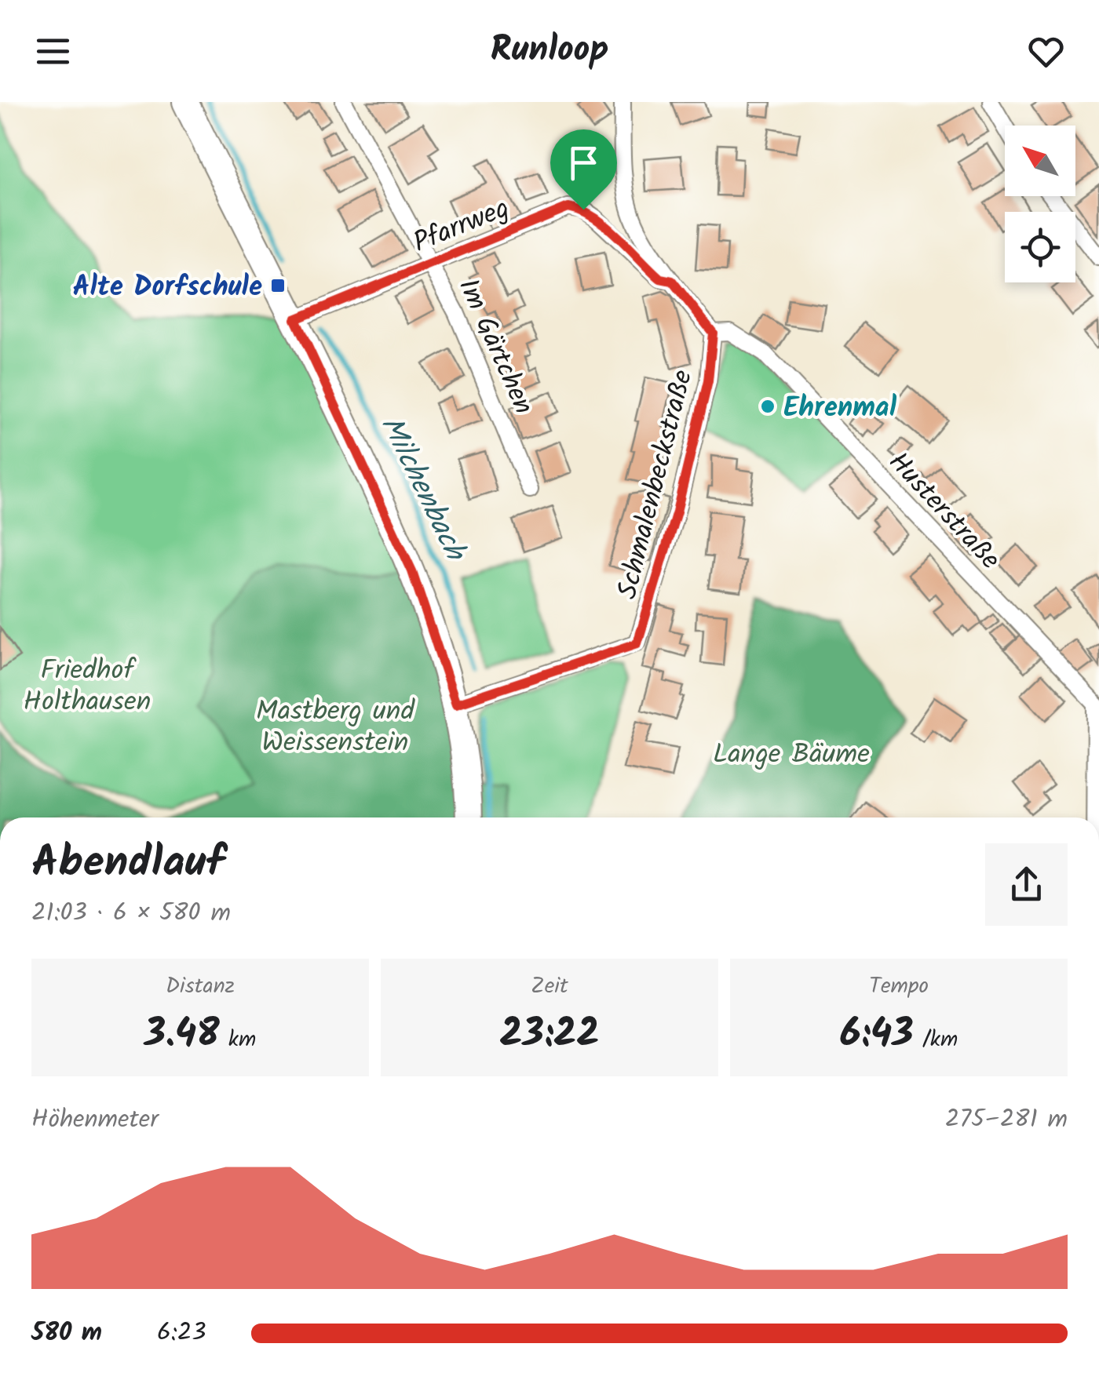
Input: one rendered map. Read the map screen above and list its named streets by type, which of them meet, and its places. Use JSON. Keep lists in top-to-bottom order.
{
  "streets": {
    "street": [
      "Pfarrweg",
      "Im Gärtchen",
      "Schmalenbeckstraße",
      "Husterstraße"
    ]
  },
  "crossings": [
    ["Pfarrweg", "Im Gärtchen"],
    ["Schmalenbeckstraße", "Husterstraße"]
  ],
  "water": ["Milchenbach"],
  "parks": ["Friedhof Holthausen", "Mastberg und Weissenstein", "Lange Bäume"],
  "places": {
    "transit": ["Alte Dorfschule"],
    "other": ["Ehrenmal"]
  },
  "north": "top left",
  "page": {
    "header": "Runloop",
    "heading": ["Abendlauf", "21:03 · 6 × 580 m"],
    "stats": [
      ["Distanz", "3.48 km"],
      ["Zeit", "23:22"],
      ["Tempo", "6:43 /km"]
    ],
    "chart": ["Höhenmeter", "275–281 m"],
    "list": [
      {
        "name": "580 m",
        "note": "6:23"
      }
    ]
  }
}
